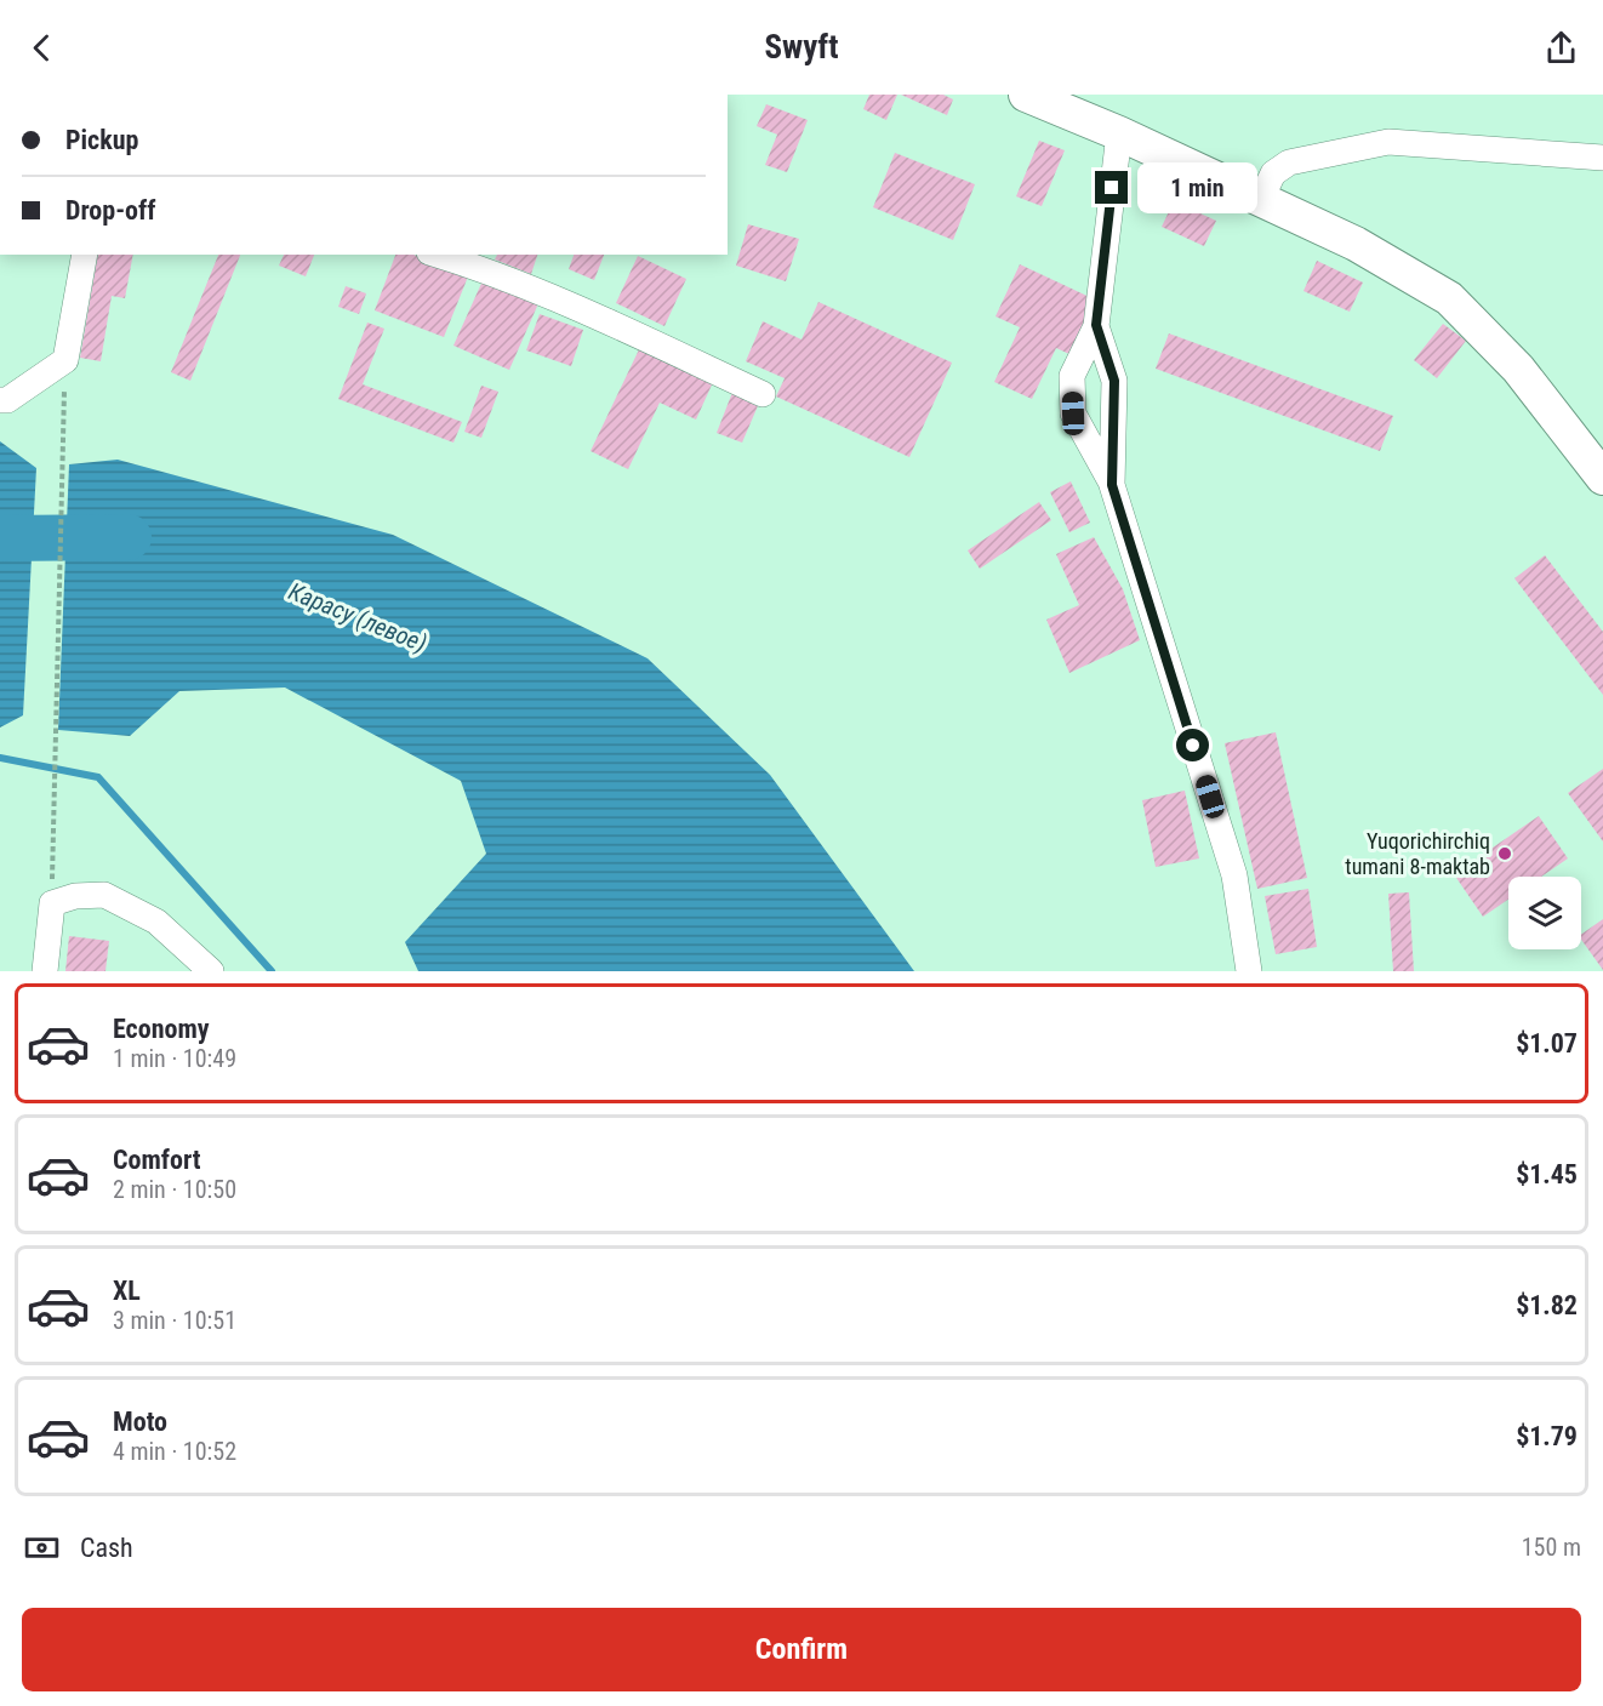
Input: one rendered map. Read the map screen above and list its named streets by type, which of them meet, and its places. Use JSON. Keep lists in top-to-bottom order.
{
  "water": ["Карасу (левое)"],
  "places": ["Yuqorichirchiq tumani 8-maktab"],
  "page": {
    "header": "Swyft",
    "banner": ["Pickup", "Drop-off"],
    "bubble": "1 min",
    "list": [
      {
        "name": "Economy",
        "note": "1 min · 10:49",
        "value": "$1.07"
      },
      {
        "name": "Comfort",
        "note": "2 min · 10:50",
        "value": "$1.45"
      },
      {
        "name": "XL",
        "note": "3 min · 10:51",
        "value": "$1.82"
      },
      {
        "name": "Moto",
        "note": "4 min · 10:52",
        "value": "$1.79"
      }
    ],
    "pay": ["Cash", "150 m"],
    "buttons": "Confirm"
  }
}
